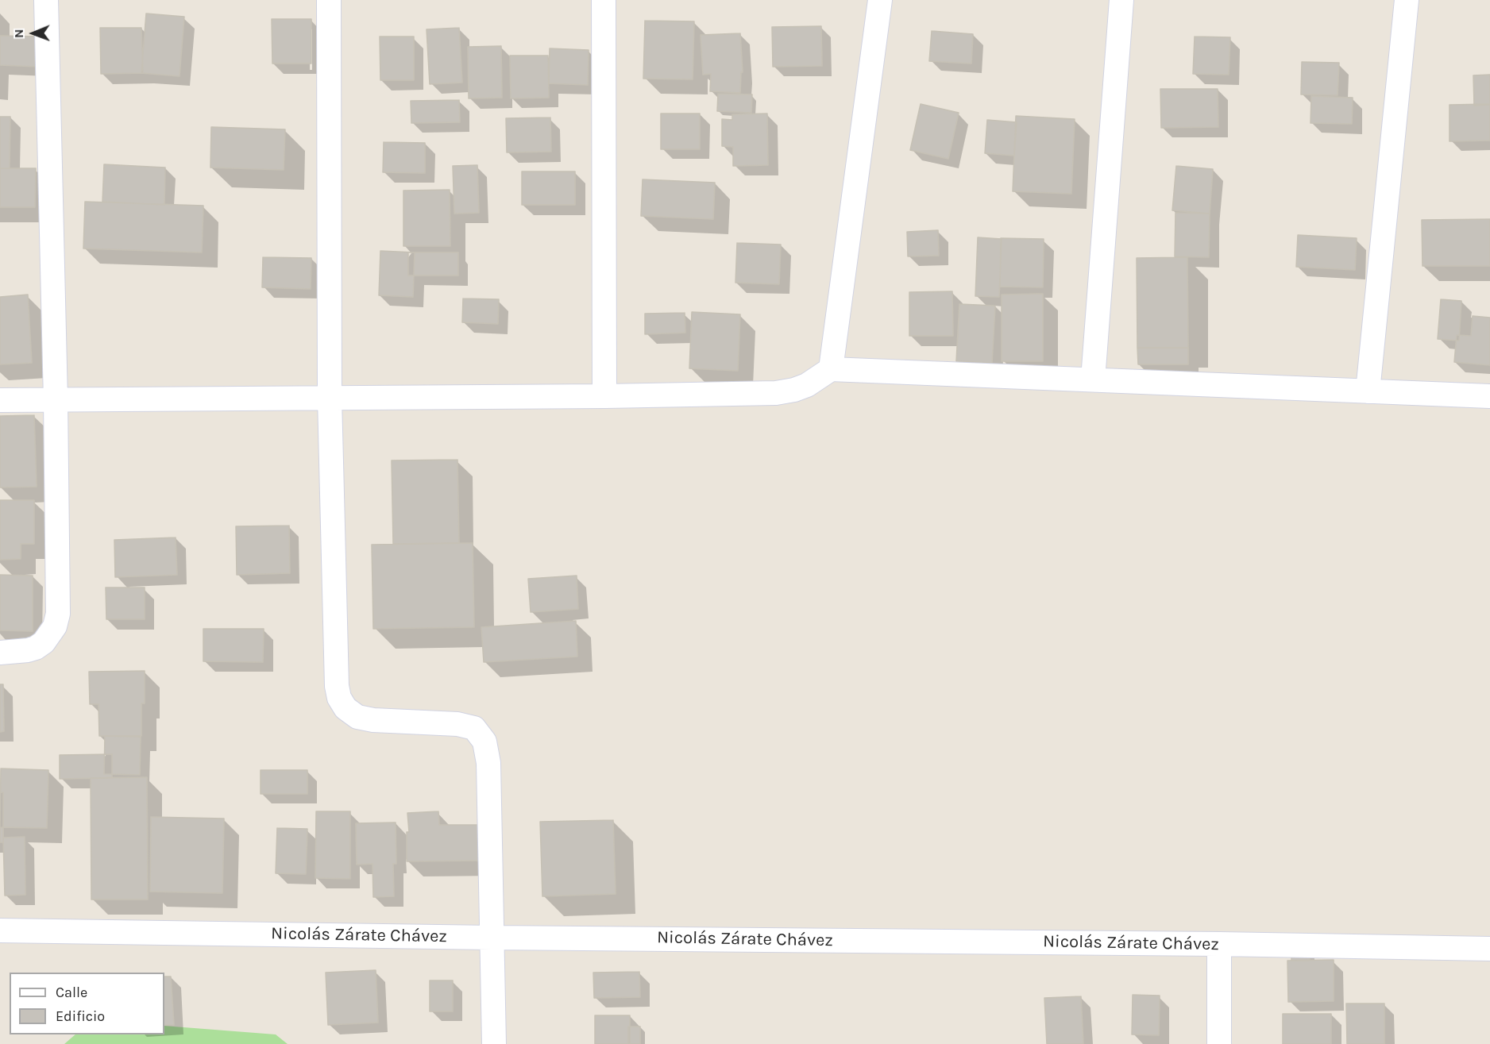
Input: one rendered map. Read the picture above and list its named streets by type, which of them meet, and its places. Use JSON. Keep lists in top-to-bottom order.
{
  "streets": {
    "street": ["Nicolás Zárate Chávez"]
  },
  "legend": ["Calle", "Edificio"],
  "north": "left"
}
